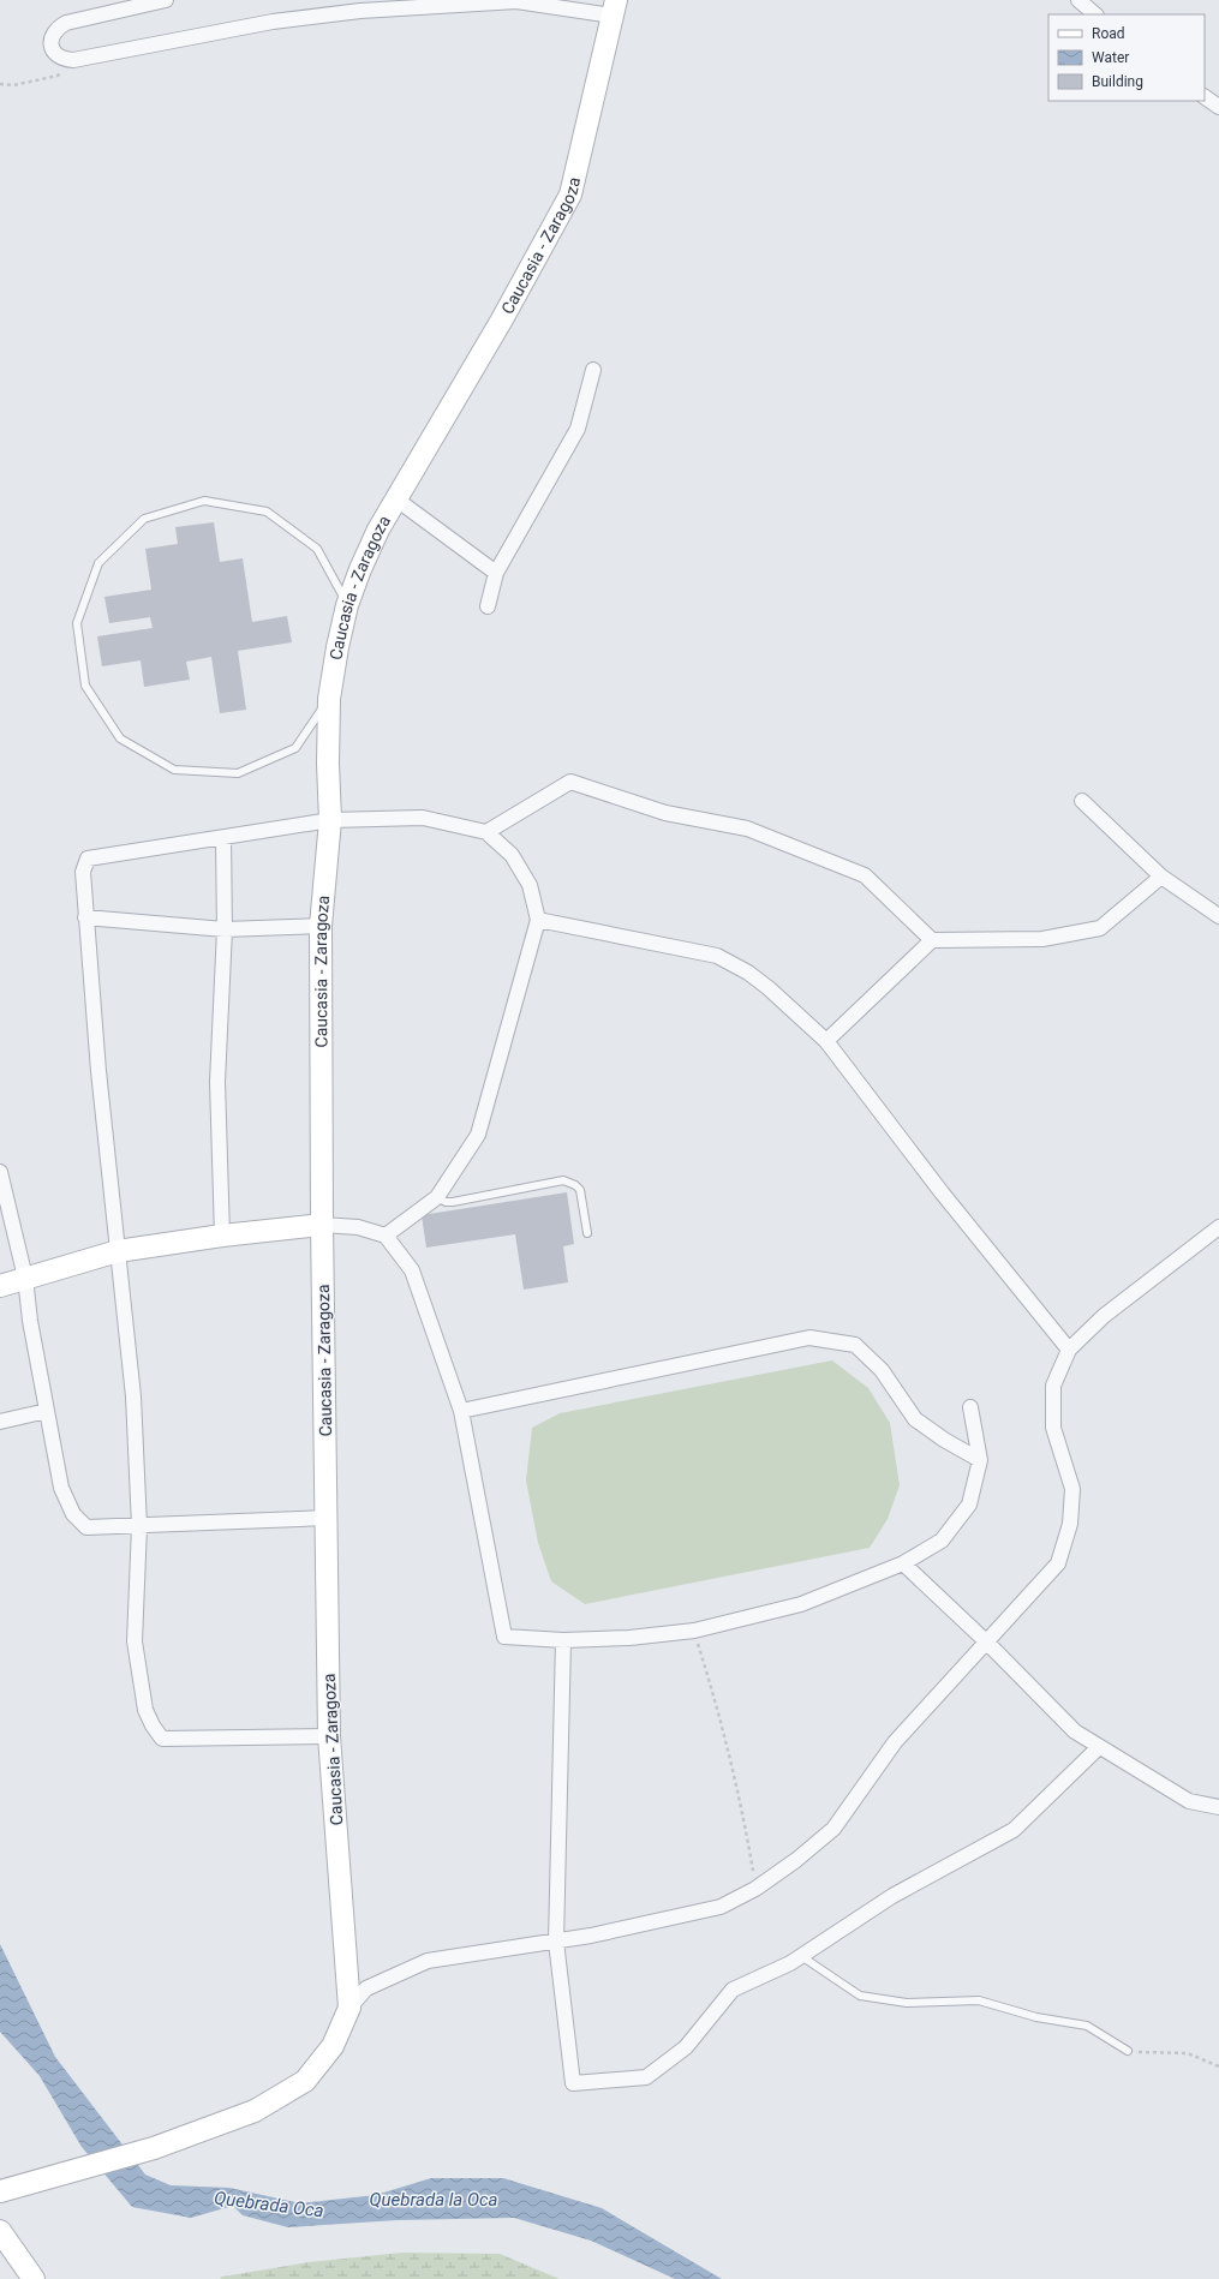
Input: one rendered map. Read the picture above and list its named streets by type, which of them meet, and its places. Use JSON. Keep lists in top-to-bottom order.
{
  "streets": {
    "main road": ["Caucasia - Zaragoza"]
  },
  "water": ["Quebrada la Oca", "Quebrada Oca"],
  "legend": ["Road", "Water", "Building"]
}
